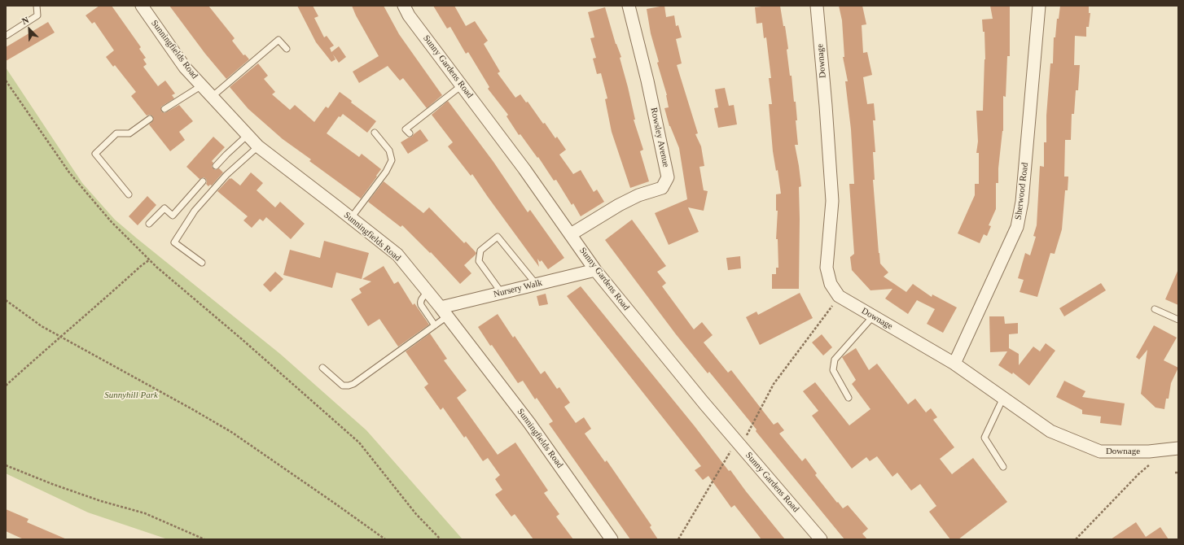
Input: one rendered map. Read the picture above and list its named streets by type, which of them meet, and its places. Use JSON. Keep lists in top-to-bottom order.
{
  "streets": {
    "street": [
      "Sunningfields Road",
      "Downage",
      "Sunny Gardens Road",
      "Rowsley Avenue",
      "Sherwood Road",
      "Nursery Walk"
    ]
  },
  "crossings": [
    ["Sunningfields Road", "Nursery Walk"],
    ["Downage", "Sherwood Road"],
    ["Sunny Gardens Road", "Rowsley Avenue"],
    ["Sunny Gardens Road", "Nursery Walk"]
  ],
  "parks": ["Sunnyhill Park"],
  "north": "top left"
}
